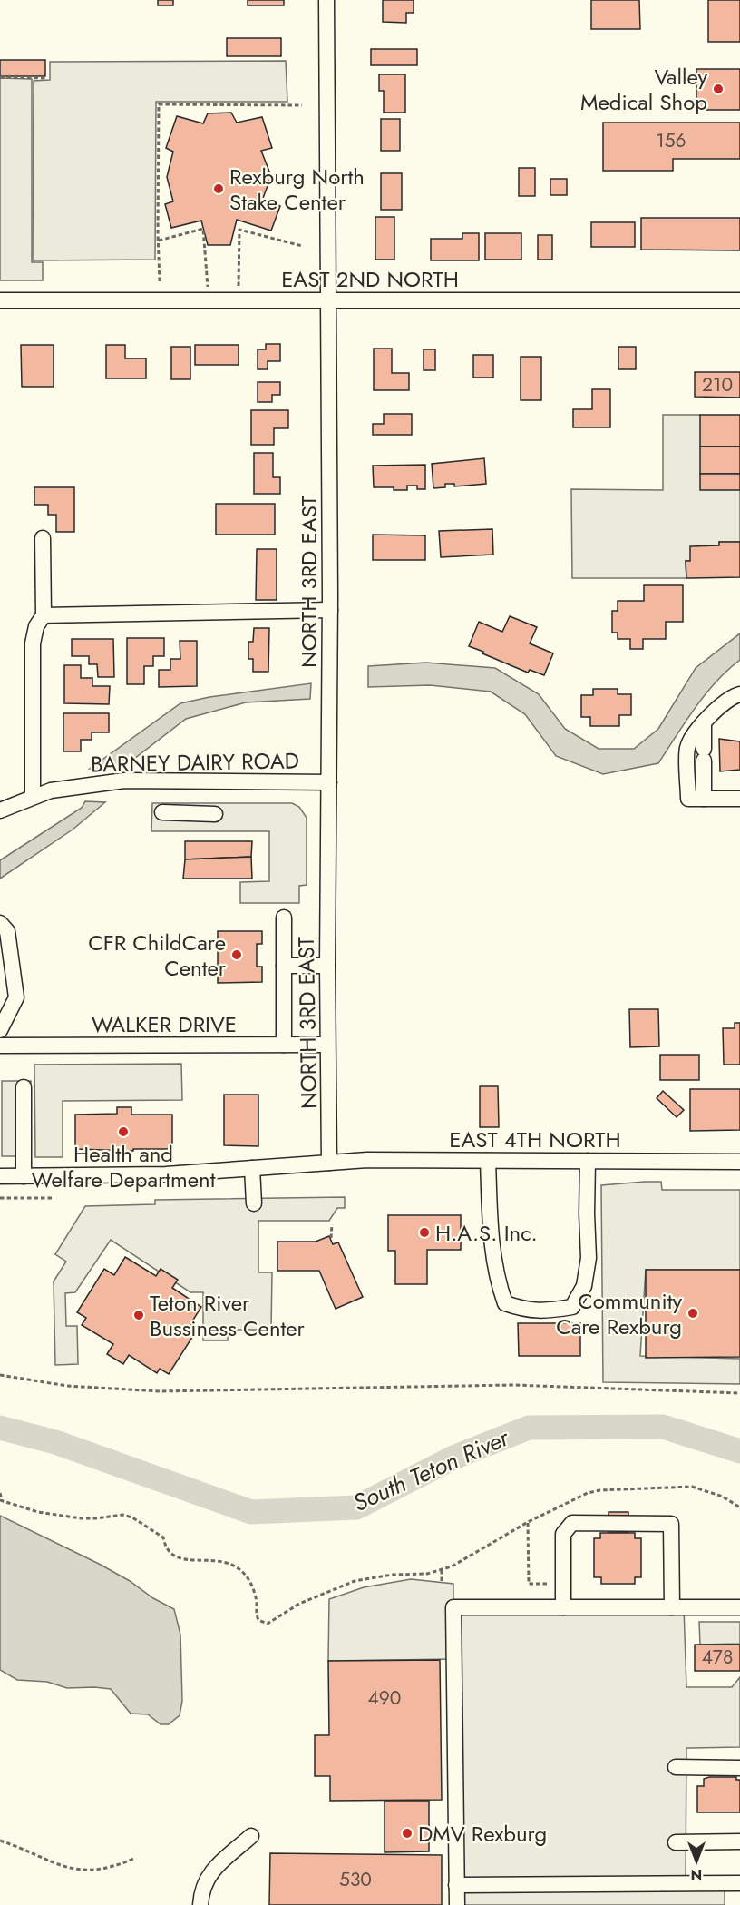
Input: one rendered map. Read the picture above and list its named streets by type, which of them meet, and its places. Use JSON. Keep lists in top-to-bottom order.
{
  "streets": {
    "street": [
      "EAST 2ND NORTH",
      "NORTH 3RD EAST",
      "BARNEY DAIRY ROAD",
      "WALKER DRIVE",
      "EAST 4TH NORTH"
    ]
  },
  "crossings": [
    ["EAST 2ND NORTH", "NORTH 3RD EAST"],
    ["NORTH 3RD EAST", "BARNEY DAIRY ROAD"],
    ["NORTH 3RD EAST", "WALKER DRIVE"],
    ["NORTH 3RD EAST", "EAST 4TH NORTH"]
  ],
  "water": ["South Teton River"],
  "places": [
    "Valley Medical Shop",
    "Rexburg North Stake Center",
    "CFR ChildCare Center",
    "Health and Welfare Department",
    "H.A.S. Inc.",
    "Community Care Rexburg",
    "Teton River Bussiness Center",
    "DMV Rexburg"
  ],
  "house_numbers": [
    "156",
    "210",
    "478",
    "490",
    "530"
  ],
  "north": "bottom"
}
